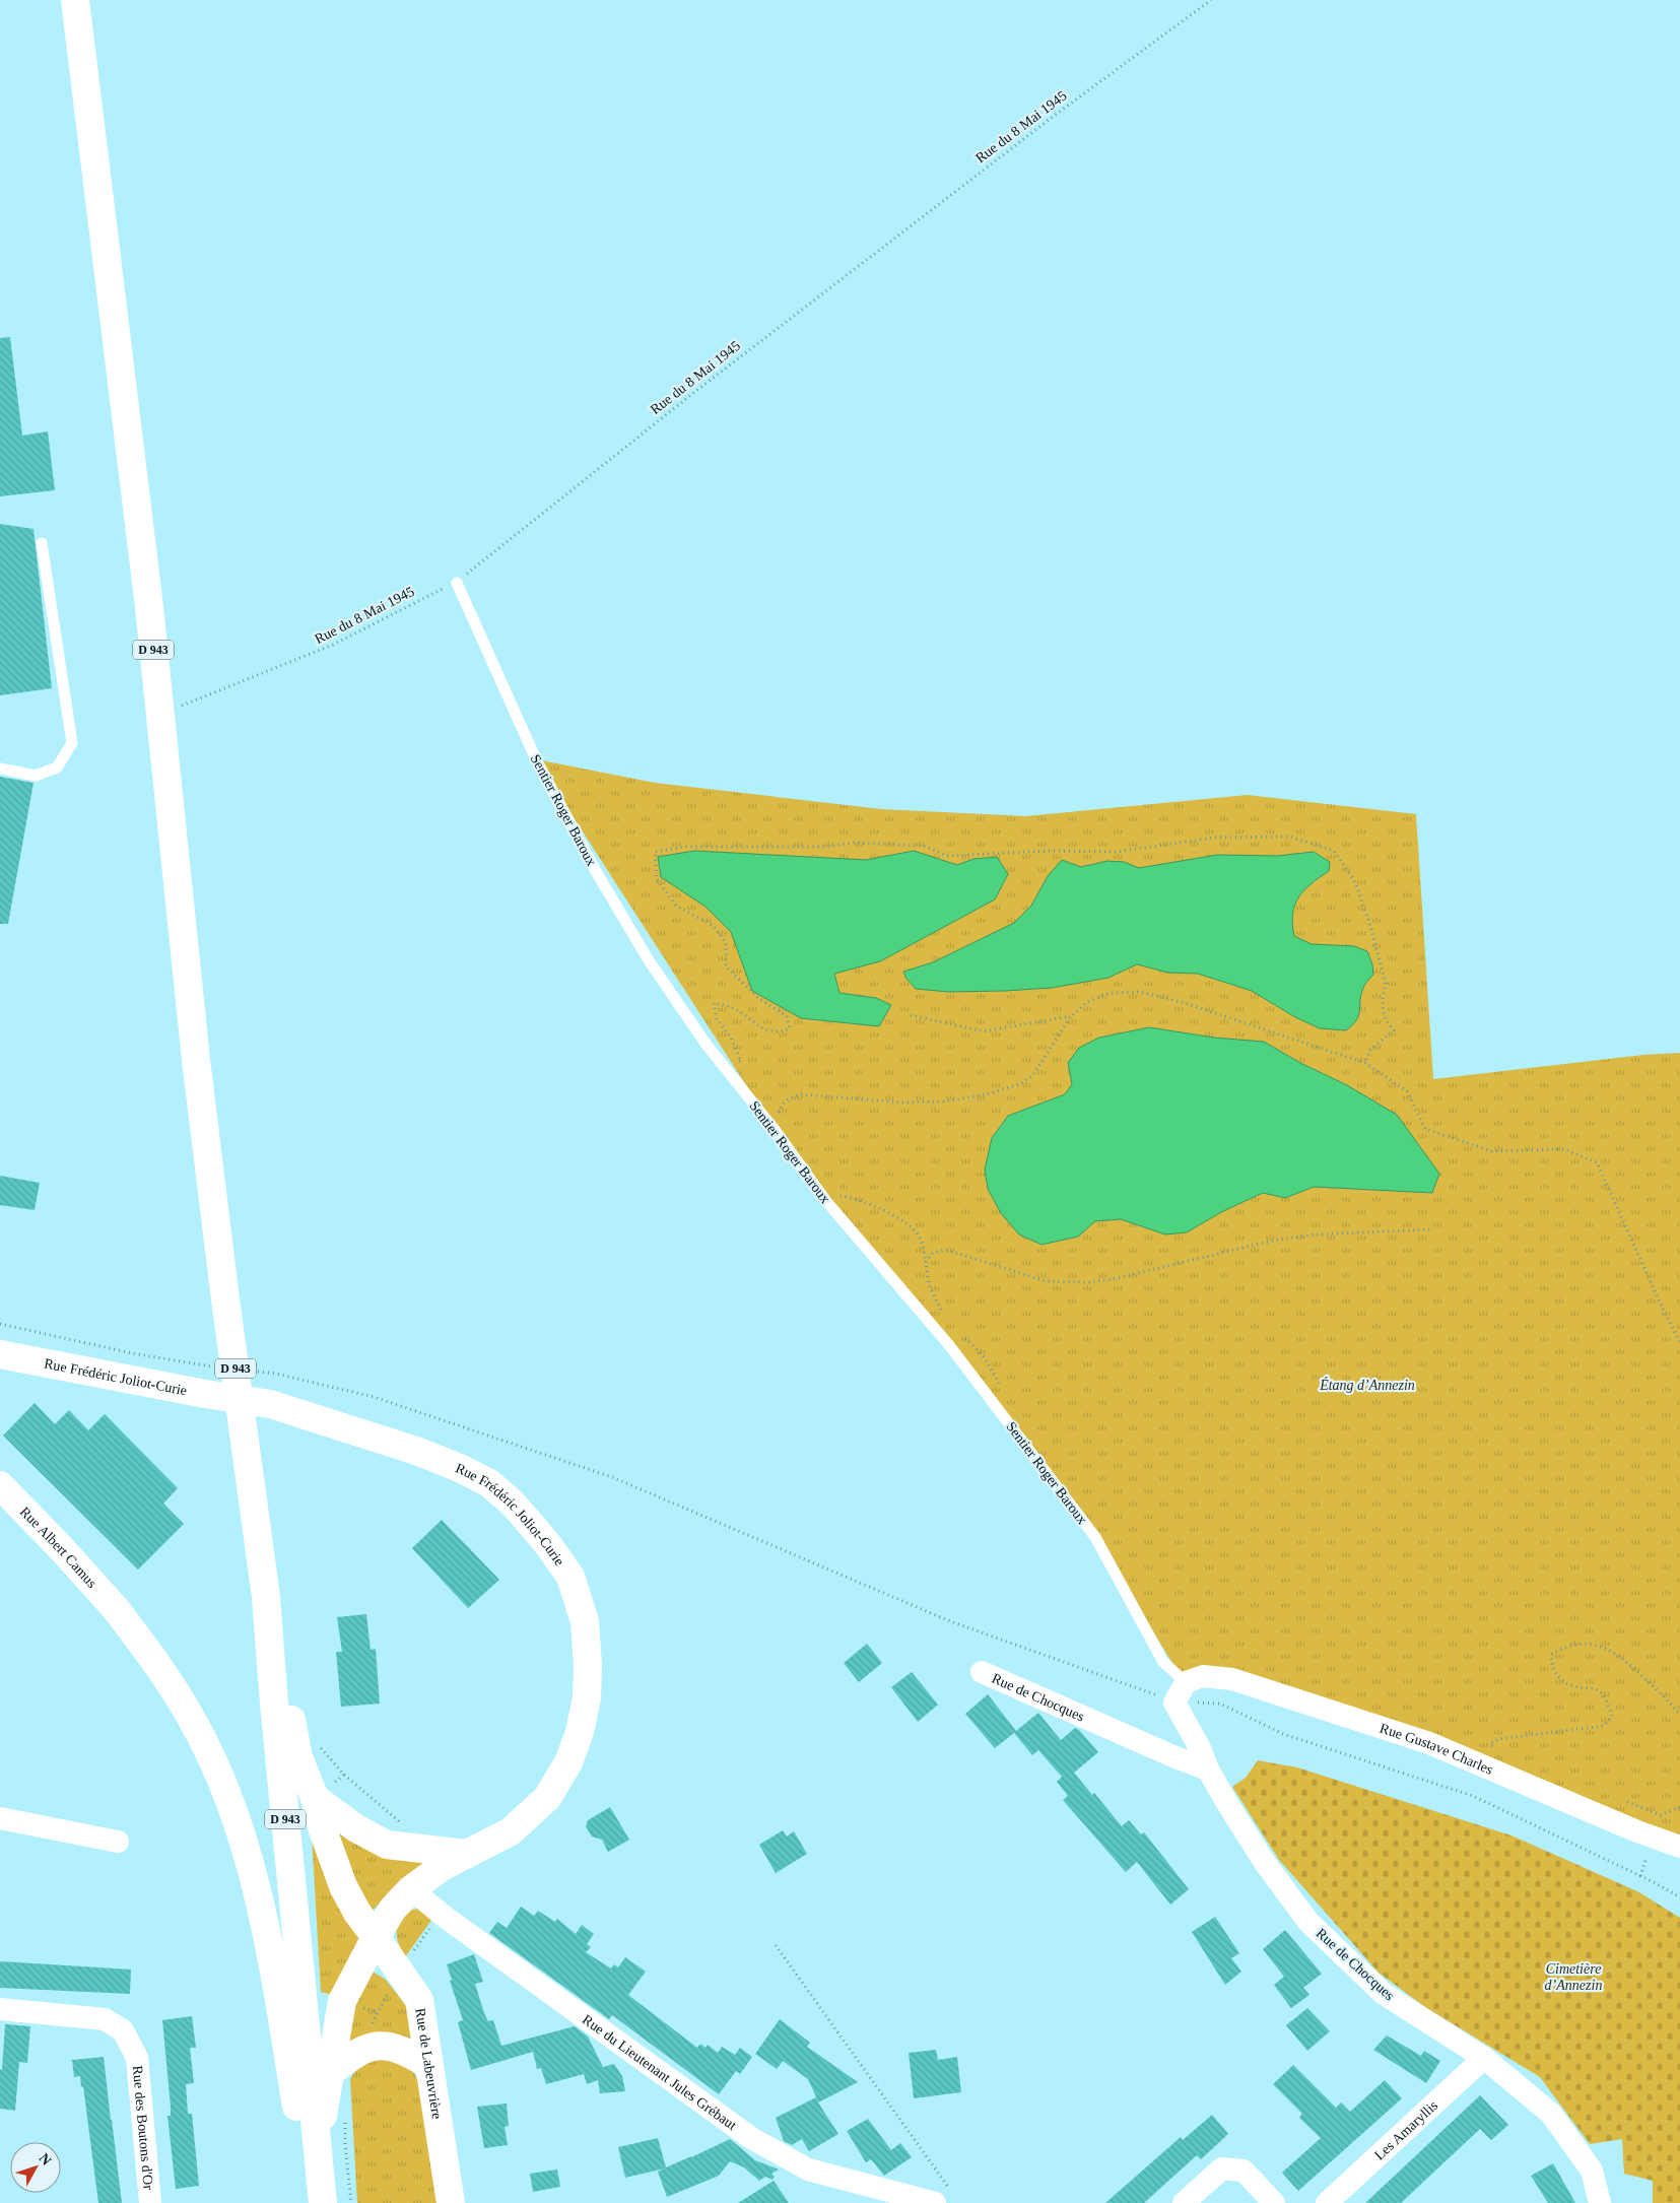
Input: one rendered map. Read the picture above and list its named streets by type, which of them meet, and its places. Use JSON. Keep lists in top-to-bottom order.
{
  "streets": {
    "main road": [
      "D 943",
      "Rue Frédéric Joliot-Curie",
      "Rue Albert Camus",
      "Rue de Labeuvrière"
    ],
    "street": [
      "Rue de Chocques",
      "Rue Gustave Charles",
      "Rue du Lieutenant Jules Grébaut",
      "Rue des Boutons d'Or",
      "Les Amaryllis"
    ],
    "lane": ["Sentier Roger Baroux"],
    "path": ["Rue du 8 Mai 1945"]
  },
  "crossings": [
    ["Rue du 8 Mai 1945", "D 943"],
    ["Rue du 8 Mai 1945", "Sentier Roger Baroux"],
    ["D 943", "Rue Frédéric Joliot-Curie"],
    ["D 943", "Rue Albert Camus"],
    ["D 943", "Rue de Labeuvrière"],
    ["Sentier Roger Baroux", "Rue Gustave Charles"],
    ["Rue Frédéric Joliot-Curie", "Rue Albert Camus"],
    ["Rue Frédéric Joliot-Curie", "Rue de Labeuvrière"],
    ["Rue Frédéric Joliot-Curie", "Rue du Lieutenant Jules Grébaut"],
    ["Rue de Chocques", "Les Amaryllis"]
  ],
  "parks": ["Étang d’Annezin", "Cimetière d’Annezin"],
  "north": "top right"
}
